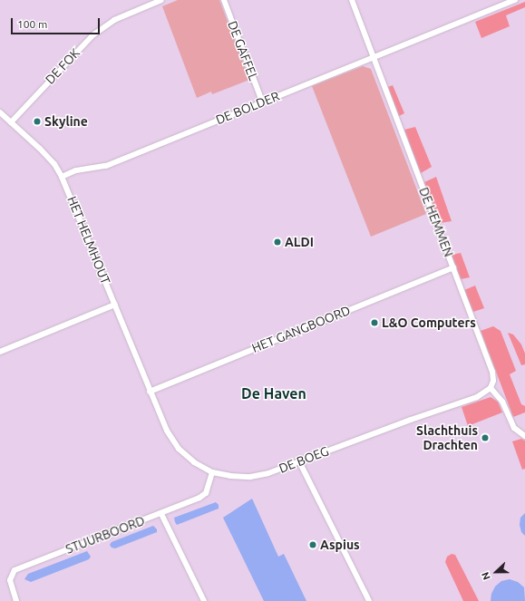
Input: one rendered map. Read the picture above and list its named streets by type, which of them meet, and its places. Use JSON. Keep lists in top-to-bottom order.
{
  "streets": {
    "street": [
      "DE GAFFEL",
      "DE FOK",
      "DE BOLDER",
      "DE HEMMEN",
      "HET HELMHOUT",
      "HET GANGBOORD",
      "DE BOEG",
      "STUURBOORD"
    ]
  },
  "crossings": [
    ["DE GAFFEL", "DE BOLDER"],
    ["DE BOLDER", "DE HEMMEN"],
    ["DE BOLDER", "HET HELMHOUT"],
    ["DE HEMMEN", "HET GANGBOORD"],
    ["DE HEMMEN", "DE BOEG"],
    ["HET HELMHOUT", "HET GANGBOORD"],
    ["HET HELMHOUT", "DE BOEG"],
    ["HET GANGBOORD", "DE BOEG"],
    ["DE BOEG", "STUURBOORD"]
  ],
  "districts": ["De Haven"],
  "places": [
    "Skyline",
    "ALDI",
    "L&O Computers",
    "Slachthuis Drachten",
    "Aspius"
  ],
  "scale_bar": "100 m",
  "north": "left"
}
